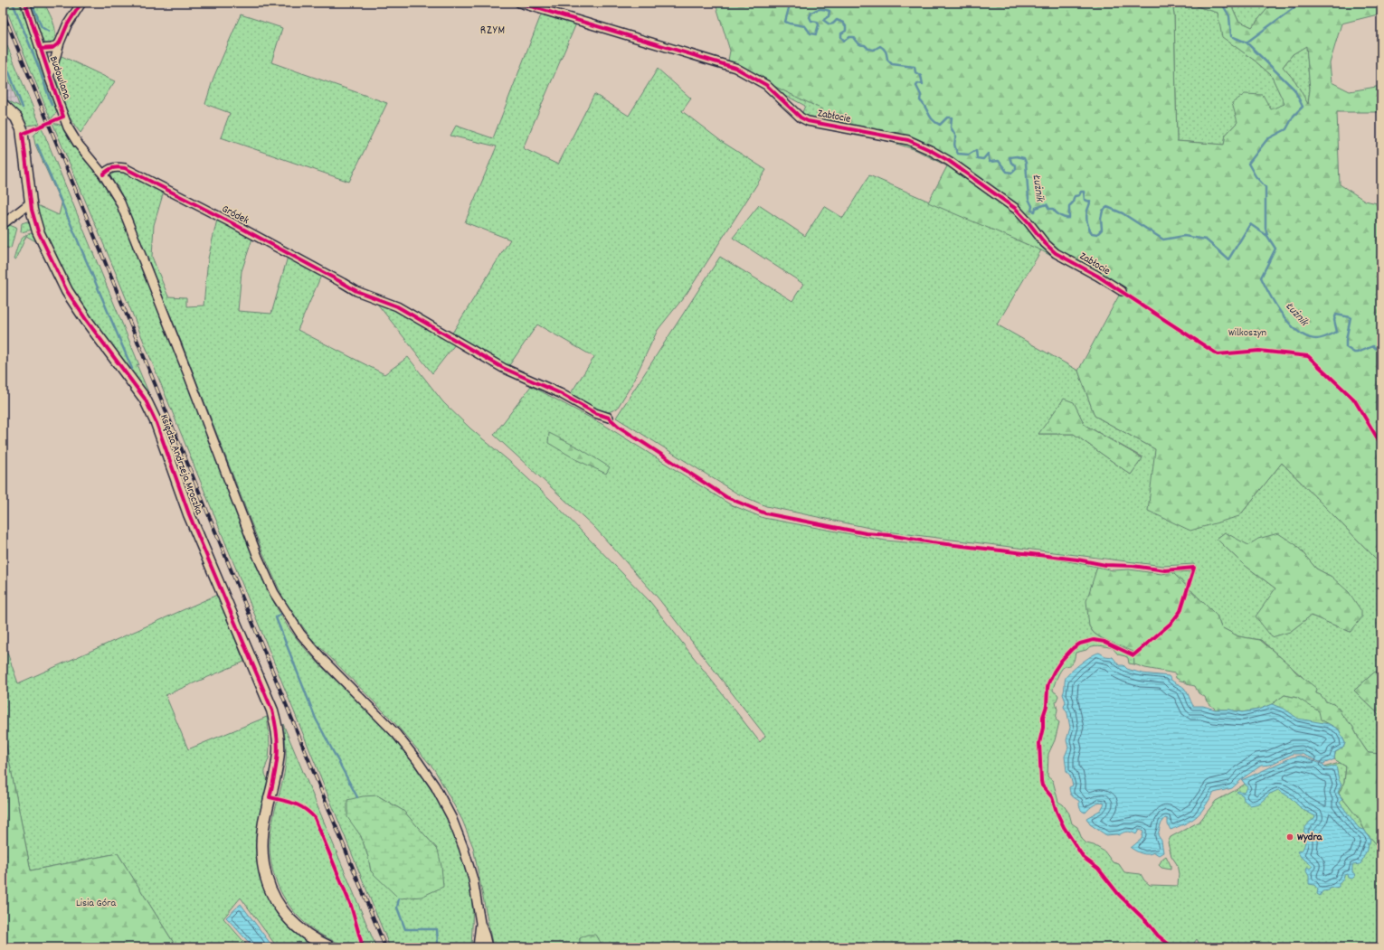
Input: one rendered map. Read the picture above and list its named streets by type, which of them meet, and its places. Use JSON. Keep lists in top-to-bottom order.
{
  "streets": {
    "street": [
      "Budowlana",
      "Zabłocie",
      "Gródek",
      "Księdza Andrzeja Mroczka"
    ]
  },
  "crossings": [
    ["Budowlana", "Gródek"]
  ],
  "districts": ["RZYM"],
  "water": ["Łużnik"],
  "parks": ["Wilkoszyn", "Lisia Góra"],
  "places": ["Wydra"]
}
